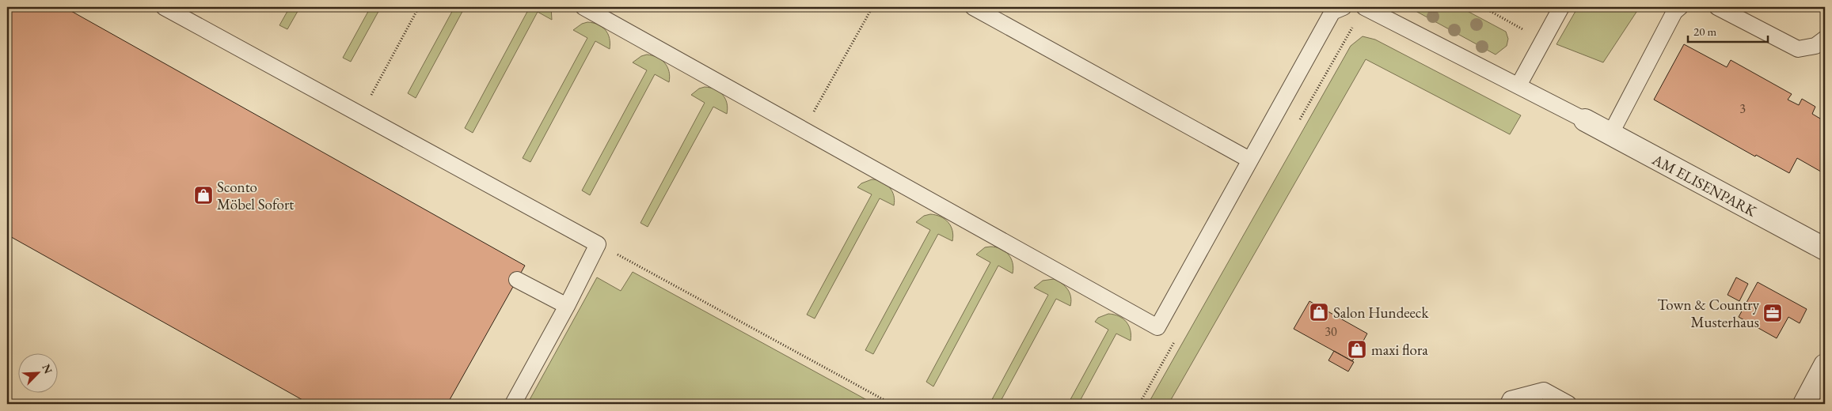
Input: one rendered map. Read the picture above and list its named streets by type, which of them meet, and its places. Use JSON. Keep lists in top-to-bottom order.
{
  "streets": {
    "street": ["AM ELISENPARK"]
  },
  "places": {
    "shop": ["Sconto Möbel Sofort", "Salon Hundeeck", "maxi flora"],
    "office": ["Town & Country Musterhaus"]
  },
  "house_numbers": ["3", "30"],
  "scale_bar": "20 m",
  "north": "top right"
}
